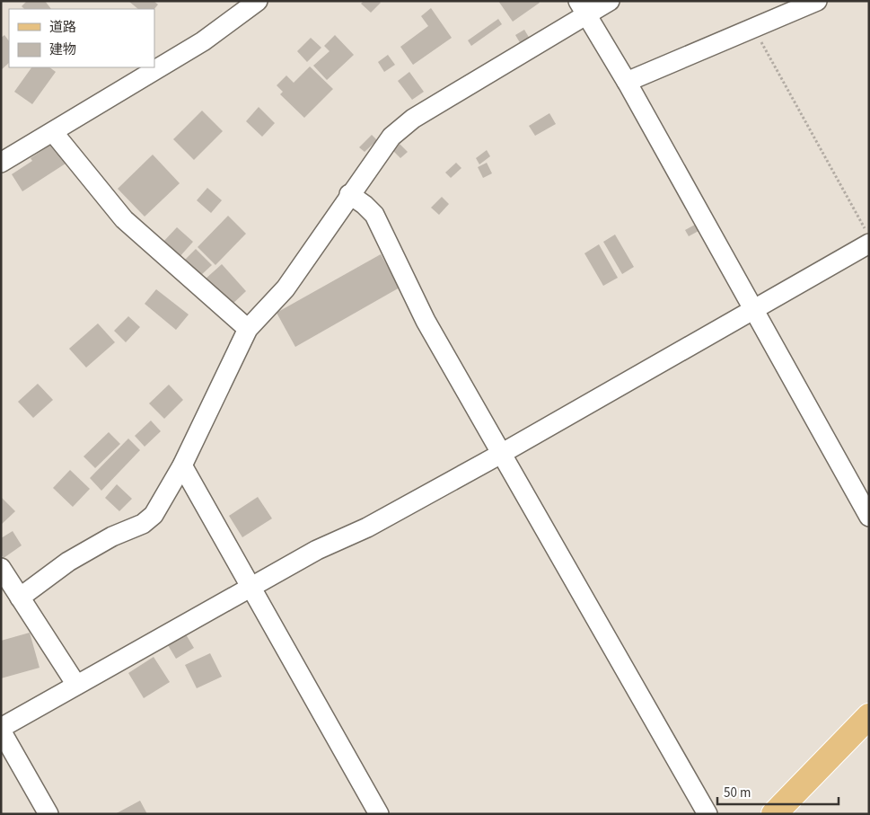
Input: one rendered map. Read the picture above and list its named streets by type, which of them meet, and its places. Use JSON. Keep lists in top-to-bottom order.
{
  "legend": ["道路", "建物"],
  "scale_bar": "50 m"
}
